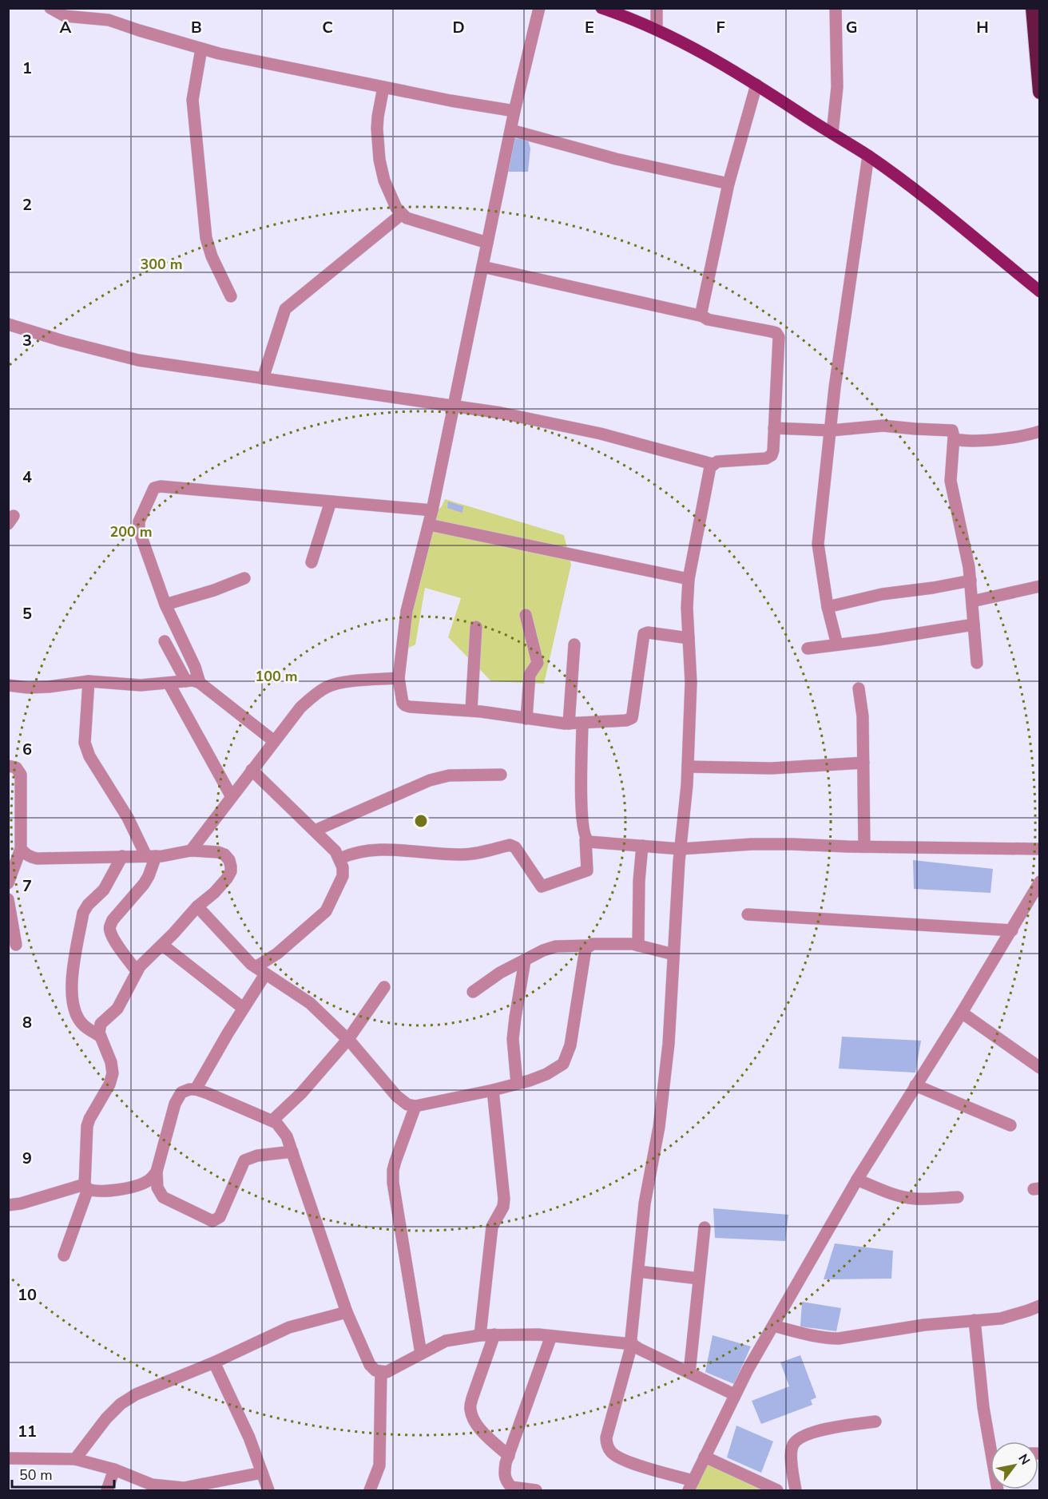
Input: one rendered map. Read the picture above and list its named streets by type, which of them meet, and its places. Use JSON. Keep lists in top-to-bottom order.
{
  "scale_bar": "50 m",
  "north": "top right",
  "grid": {
    "columns": [
      "A",
      "B",
      "C",
      "D",
      "E",
      "F",
      "G",
      "H"
    ],
    "rows": [
      "1",
      "2",
      "3",
      "4",
      "5",
      "6",
      "7",
      "8",
      "9",
      "10",
      "11"
    ]
  },
  "rings": ["300 m", "200 m", "100 m"]
}
